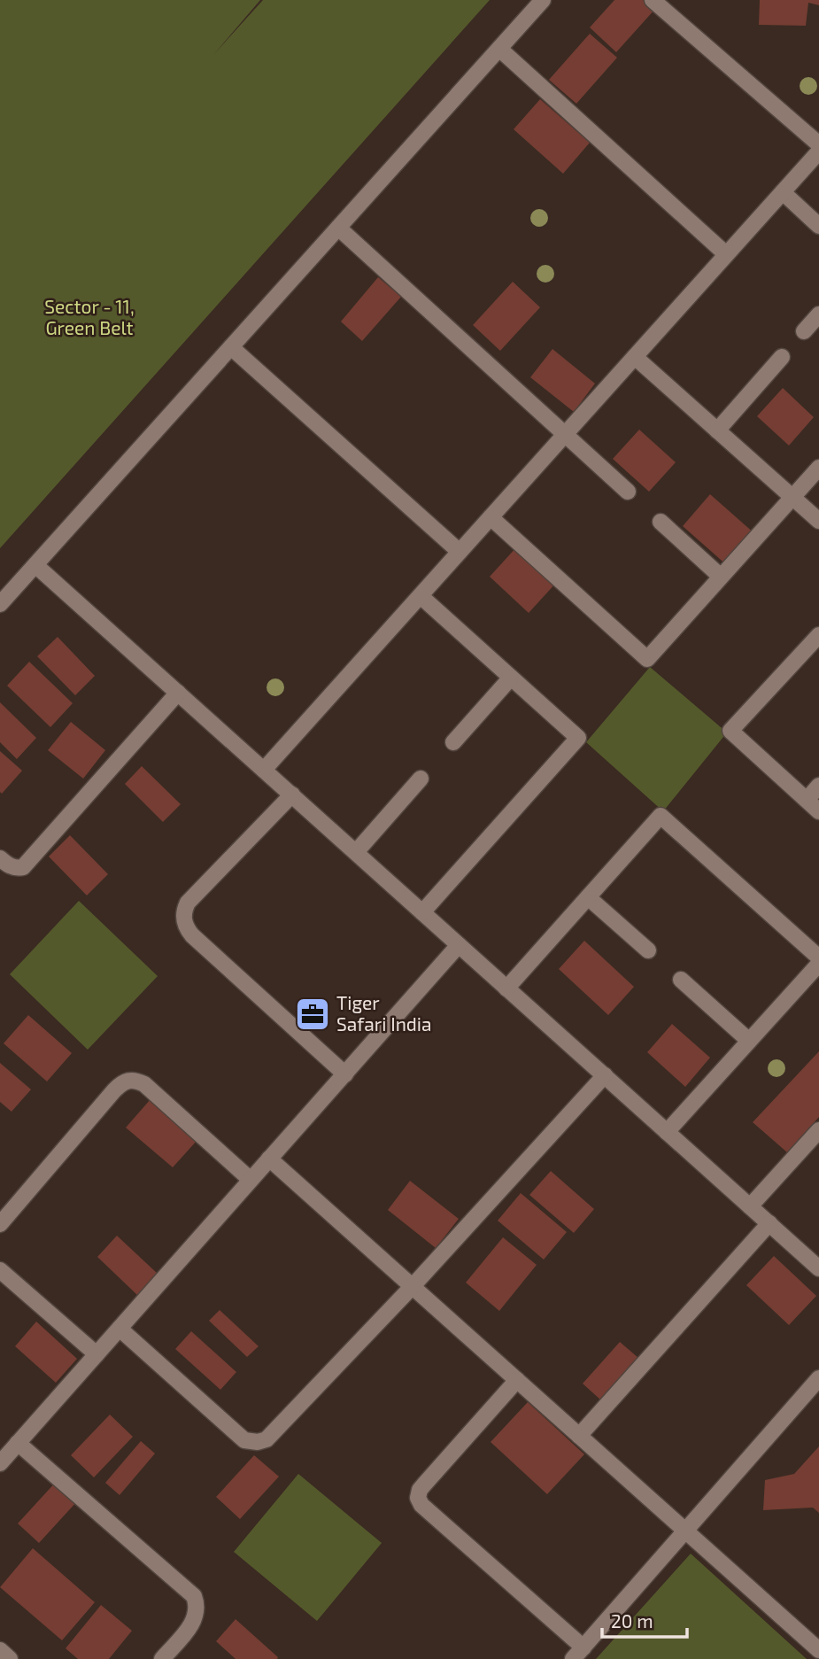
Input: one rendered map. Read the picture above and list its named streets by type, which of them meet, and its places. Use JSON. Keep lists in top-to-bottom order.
{
  "parks": ["Sector - 11, Green Belt"],
  "places": {
    "office": ["Tiger Safari India"]
  },
  "scale_bar": "20 m"
}
